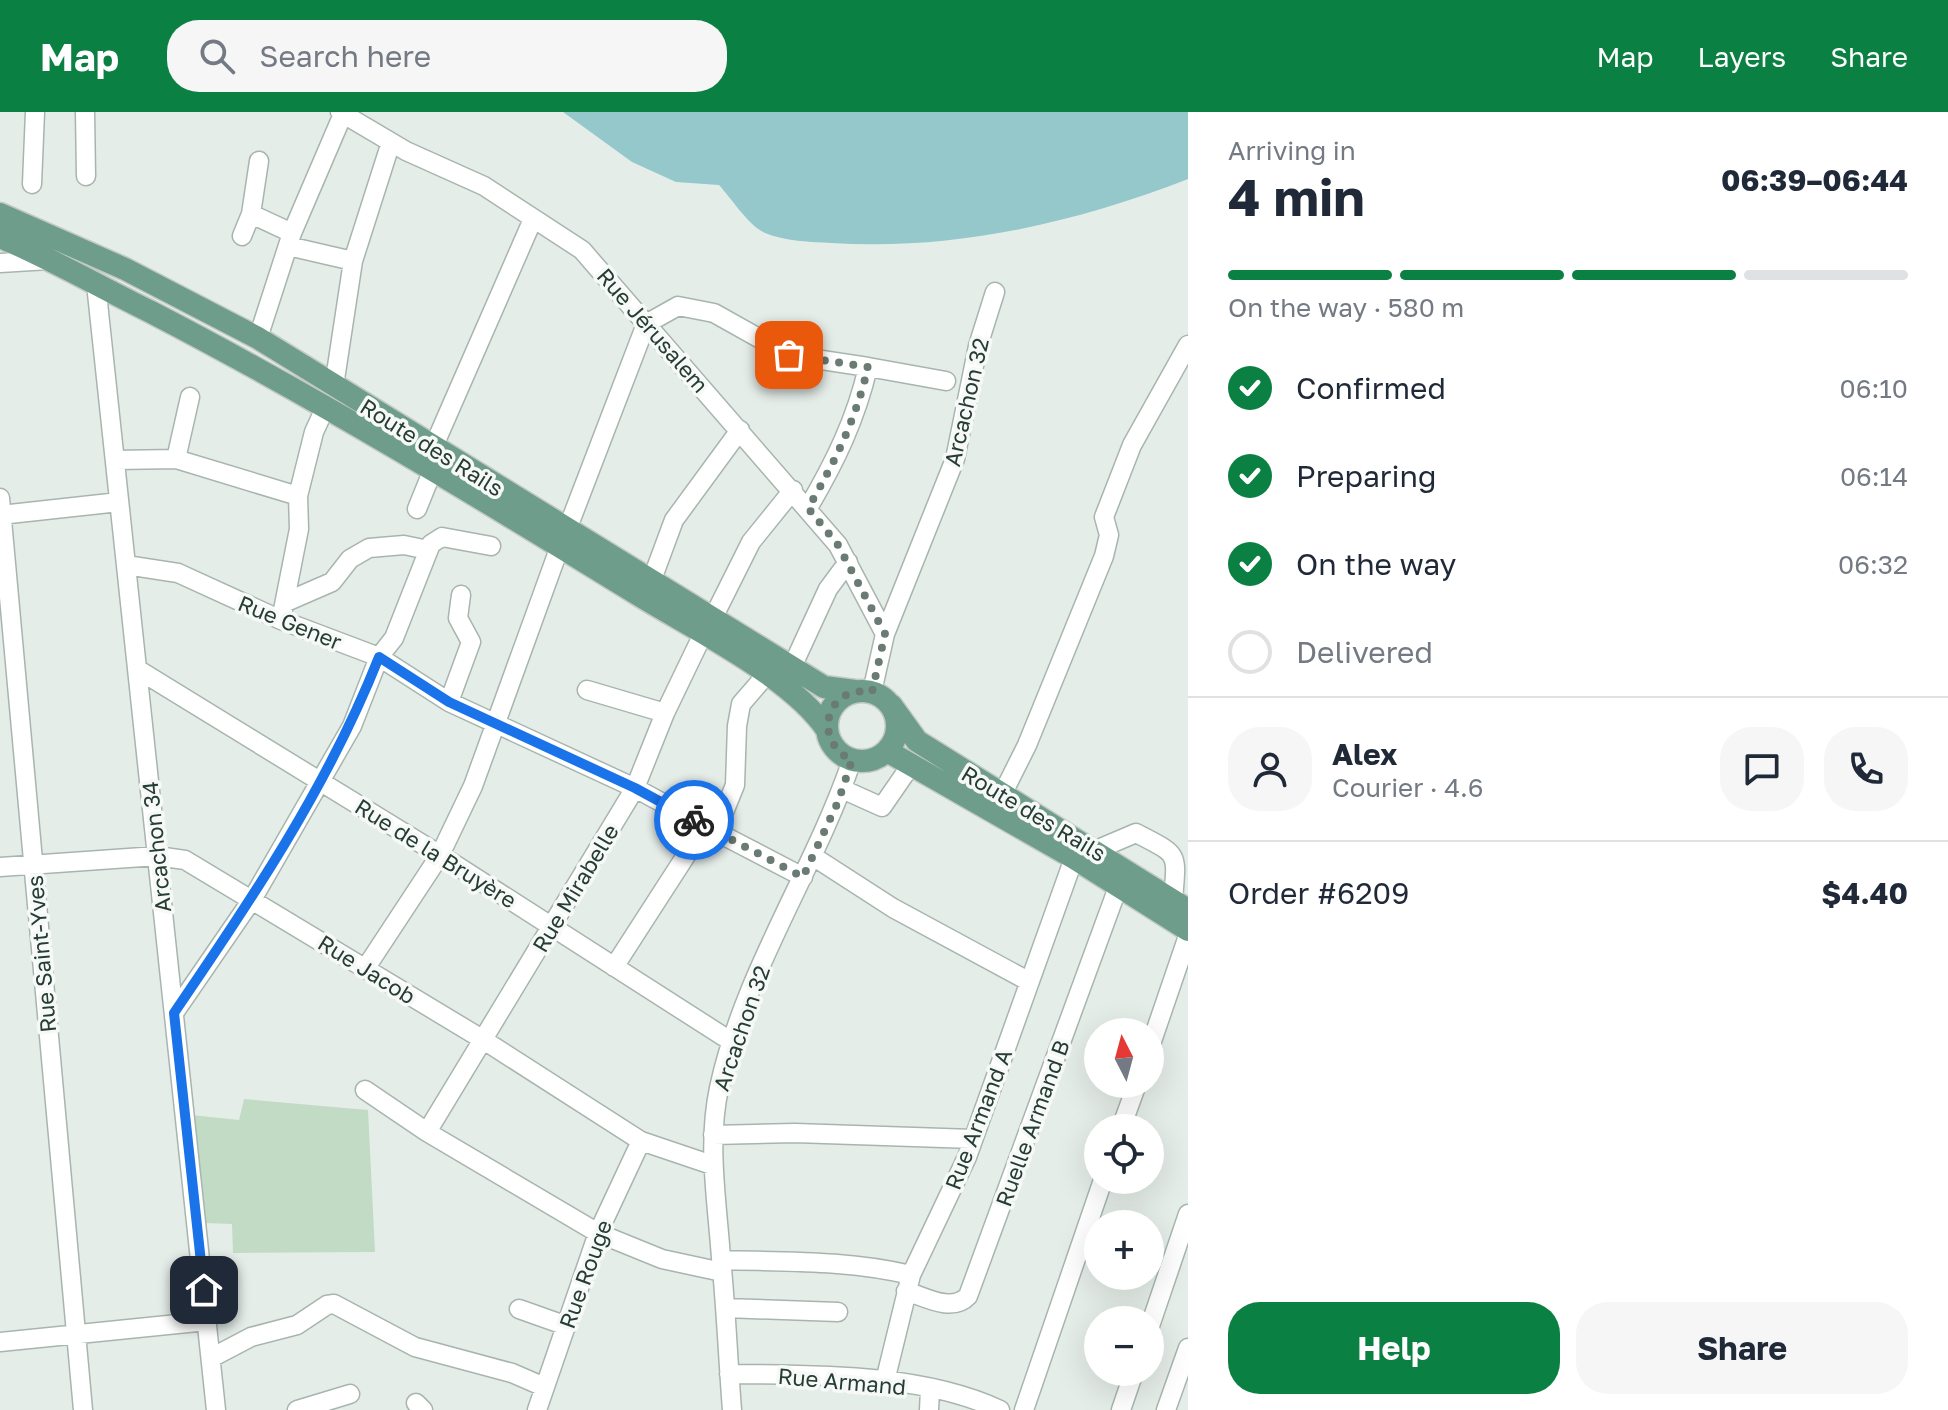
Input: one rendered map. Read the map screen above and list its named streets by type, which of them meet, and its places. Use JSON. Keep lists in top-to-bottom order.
{
  "streets": {
    "main road": ["Route des Rails"],
    "street": [
      "Rue Jérusalem",
      "Arcachon 32",
      "Rue Gener",
      "Arcachon 34",
      "Rue de la Bruyère",
      "Rue Mirabelle",
      "Rue Saint-Yves",
      "Rue Jacob",
      "Rue Armand A",
      "Ruelle Armand B",
      "Rue Rouge",
      "Rue Armand"
    ]
  },
  "crossings": [
    ["Rue Jérusalem", "Arcachon 32"],
    ["Rue Jérusalem", "Rue Mirabelle"],
    ["Arcachon 32", "Route des Rails"],
    ["Arcachon 32", "Rue Gener"],
    ["Arcachon 32", "Rue de la Bruyère"],
    ["Arcachon 32", "Rue Jacob"],
    ["Arcachon 32", "Ruelle Armand B"],
    ["Arcachon 32", "Rue Armand"],
    ["Route des Rails", "Arcachon 34"],
    ["Route des Rails", "Rue Mirabelle"],
    ["Route des Rails", "Rue Armand A"],
    ["Route des Rails", "Ruelle Armand B"],
    ["Rue Gener", "Arcachon 34"],
    ["Rue Gener", "Rue Mirabelle"],
    ["Arcachon 34", "Rue de la Bruyère"],
    ["Arcachon 34", "Rue Jacob"],
    ["Rue de la Bruyère", "Rue Mirabelle"],
    ["Rue Mirabelle", "Rue Jacob"],
    ["Rue Saint-Yves", "Rue Jacob"],
    ["Rue Jacob", "Rue Rouge"],
    ["Rue Armand A", "Ruelle Armand B"],
    ["Rue Armand A", "Rue Armand"]
  ],
  "north": "top",
  "page": {
    "header": "Map",
    "search": "Search here",
    "nav": ["Map", "Layers", "Share"],
    "heading": ["4 min", "Arriving in", "06:39–06:44"],
    "panel": [
      "Alex",
      "Courier · 4.6",
      "Order #6209",
      "$4.40"
    ],
    "bar": "On the way · 580 m",
    "list": [
      ["Confirmed", "06:10"],
      ["Preparing", "06:14"],
      ["On the way", "06:32"],
      "Delivered"
    ],
    "map_buttons": ["+", "−"],
    "buttons": ["Help", "Share"]
  }
}
